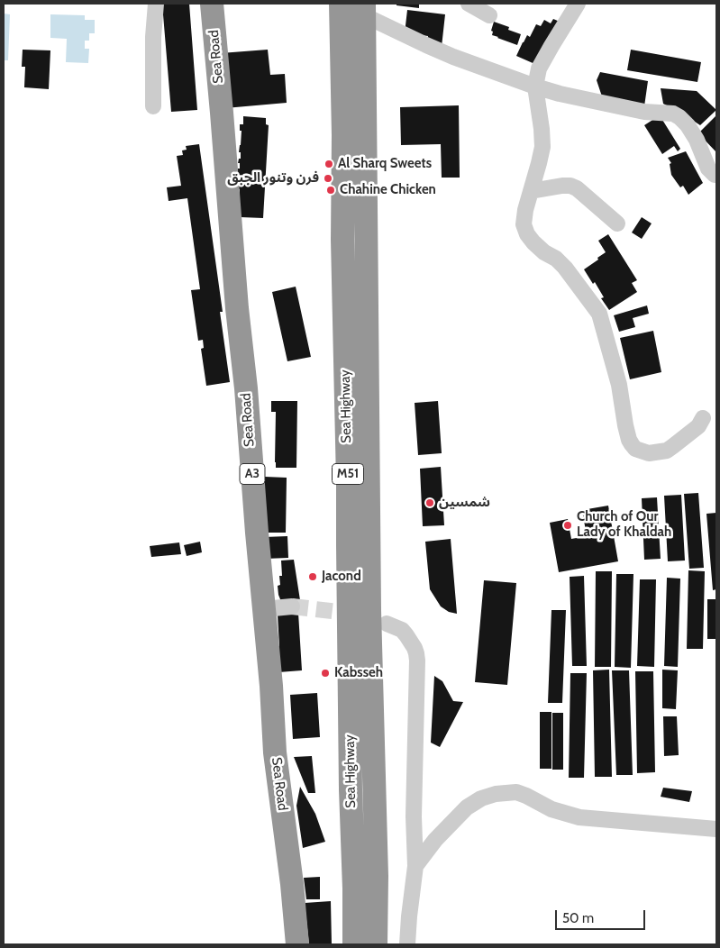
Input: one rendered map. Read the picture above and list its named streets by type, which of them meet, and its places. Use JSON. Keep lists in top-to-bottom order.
{
  "streets": {
    "highway": [
      "Sea Road",
      "Sea Highway",
      "A3",
      "M51"
    ]
  },
  "places": [
    "Al Sharq Sweets",
    "فرن وتنور الجبق",
    "Chahine Chicken",
    "شمسين",
    "Church of Our Lady of Khaldah",
    "Jacond",
    "Kabsseh"
  ],
  "scale_bar": "50 m"
}
